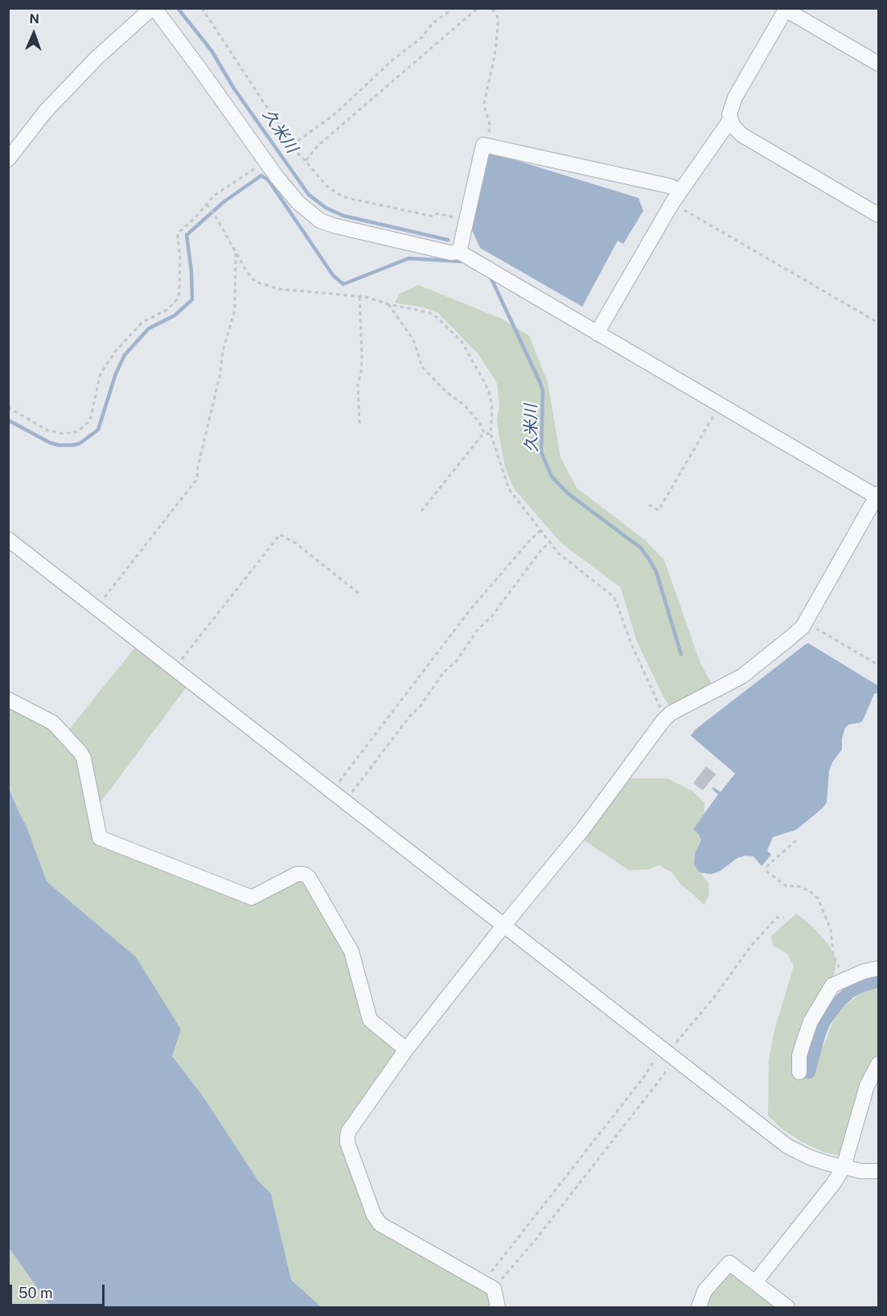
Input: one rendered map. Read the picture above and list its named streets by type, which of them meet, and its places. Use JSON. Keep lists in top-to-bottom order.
{
  "water": ["久米川"],
  "scale_bar": "50 m",
  "north": "top"
}
